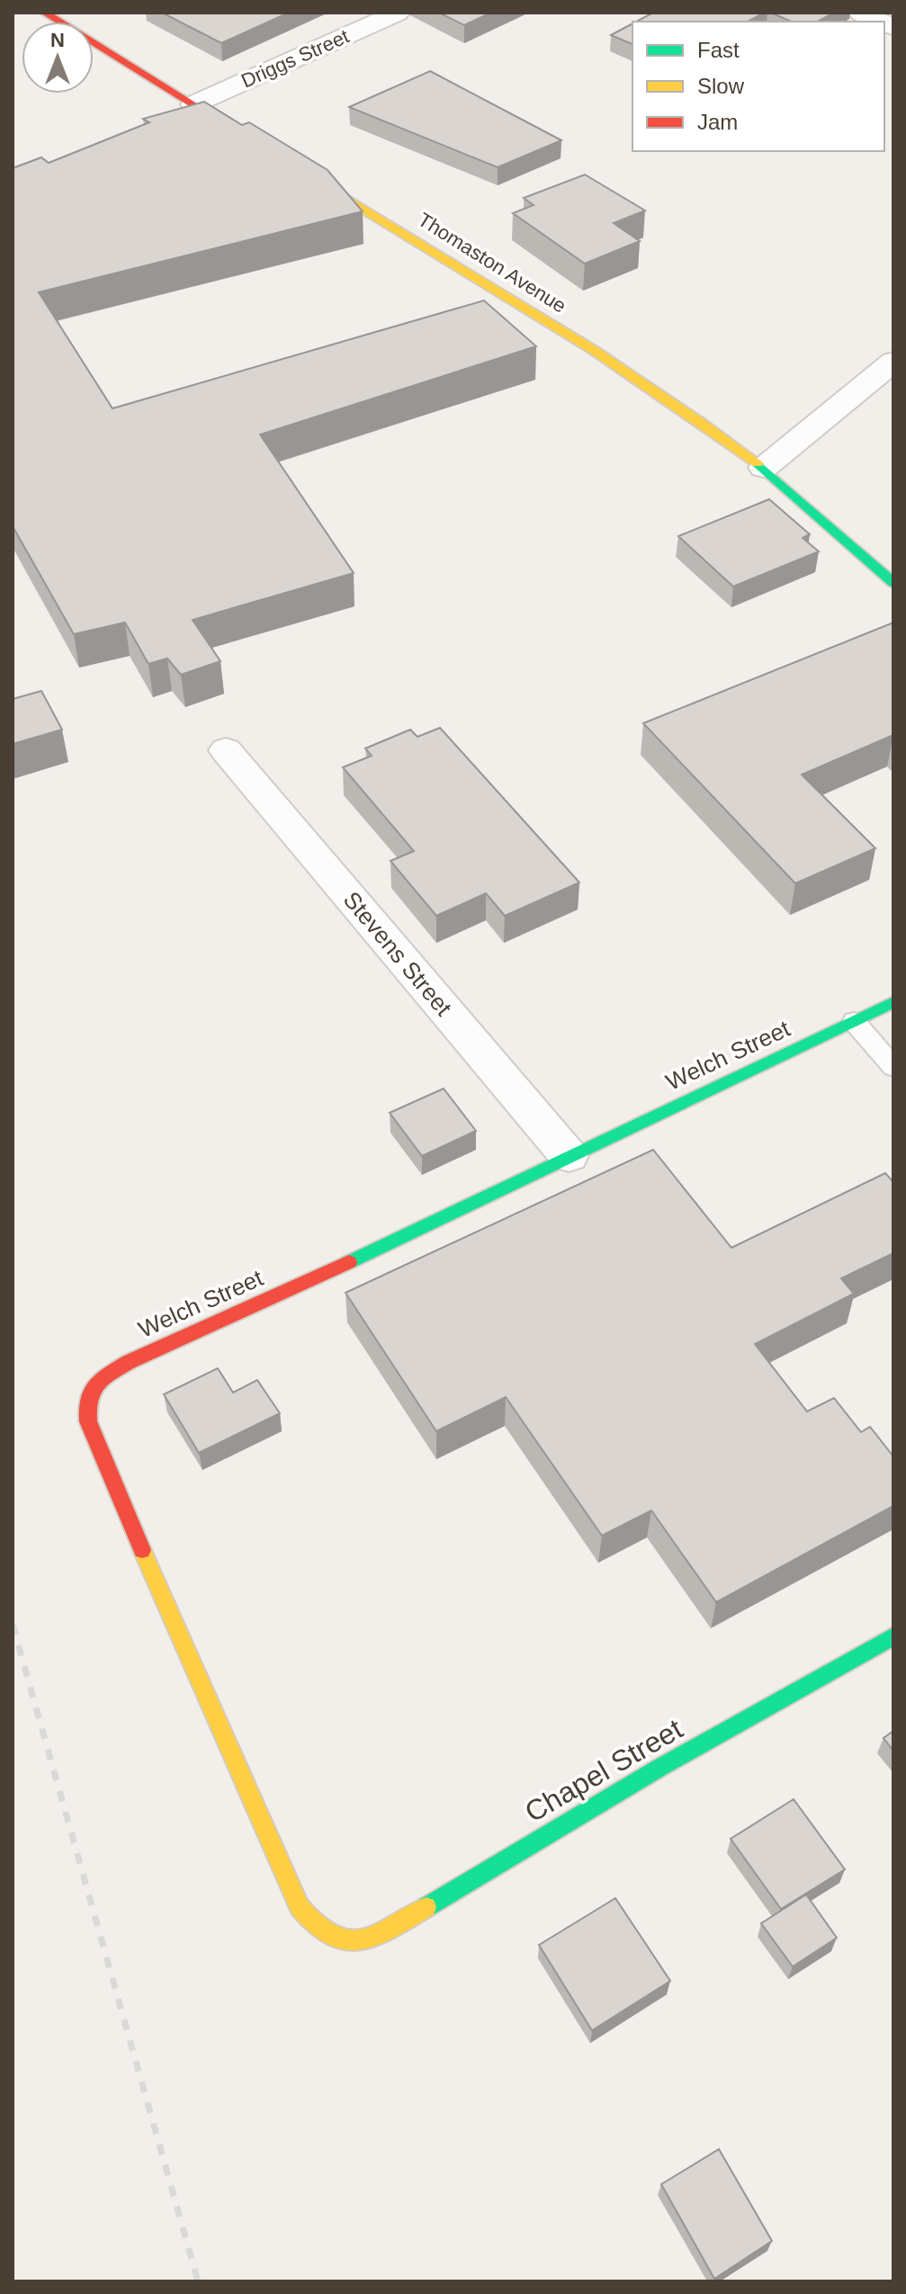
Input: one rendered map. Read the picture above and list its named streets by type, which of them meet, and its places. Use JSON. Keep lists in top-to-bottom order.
{
  "streets": {
    "street": [
      "Driggs Street",
      "Thomaston Avenue",
      "Stevens Street",
      "Welch Street",
      "Chapel Street"
    ]
  },
  "crossings": [
    ["Stevens Street", "Welch Street"],
    ["Welch Street", "Chapel Street"]
  ],
  "legend": ["Fast", "Slow", "Jam"],
  "north": "top"
}
